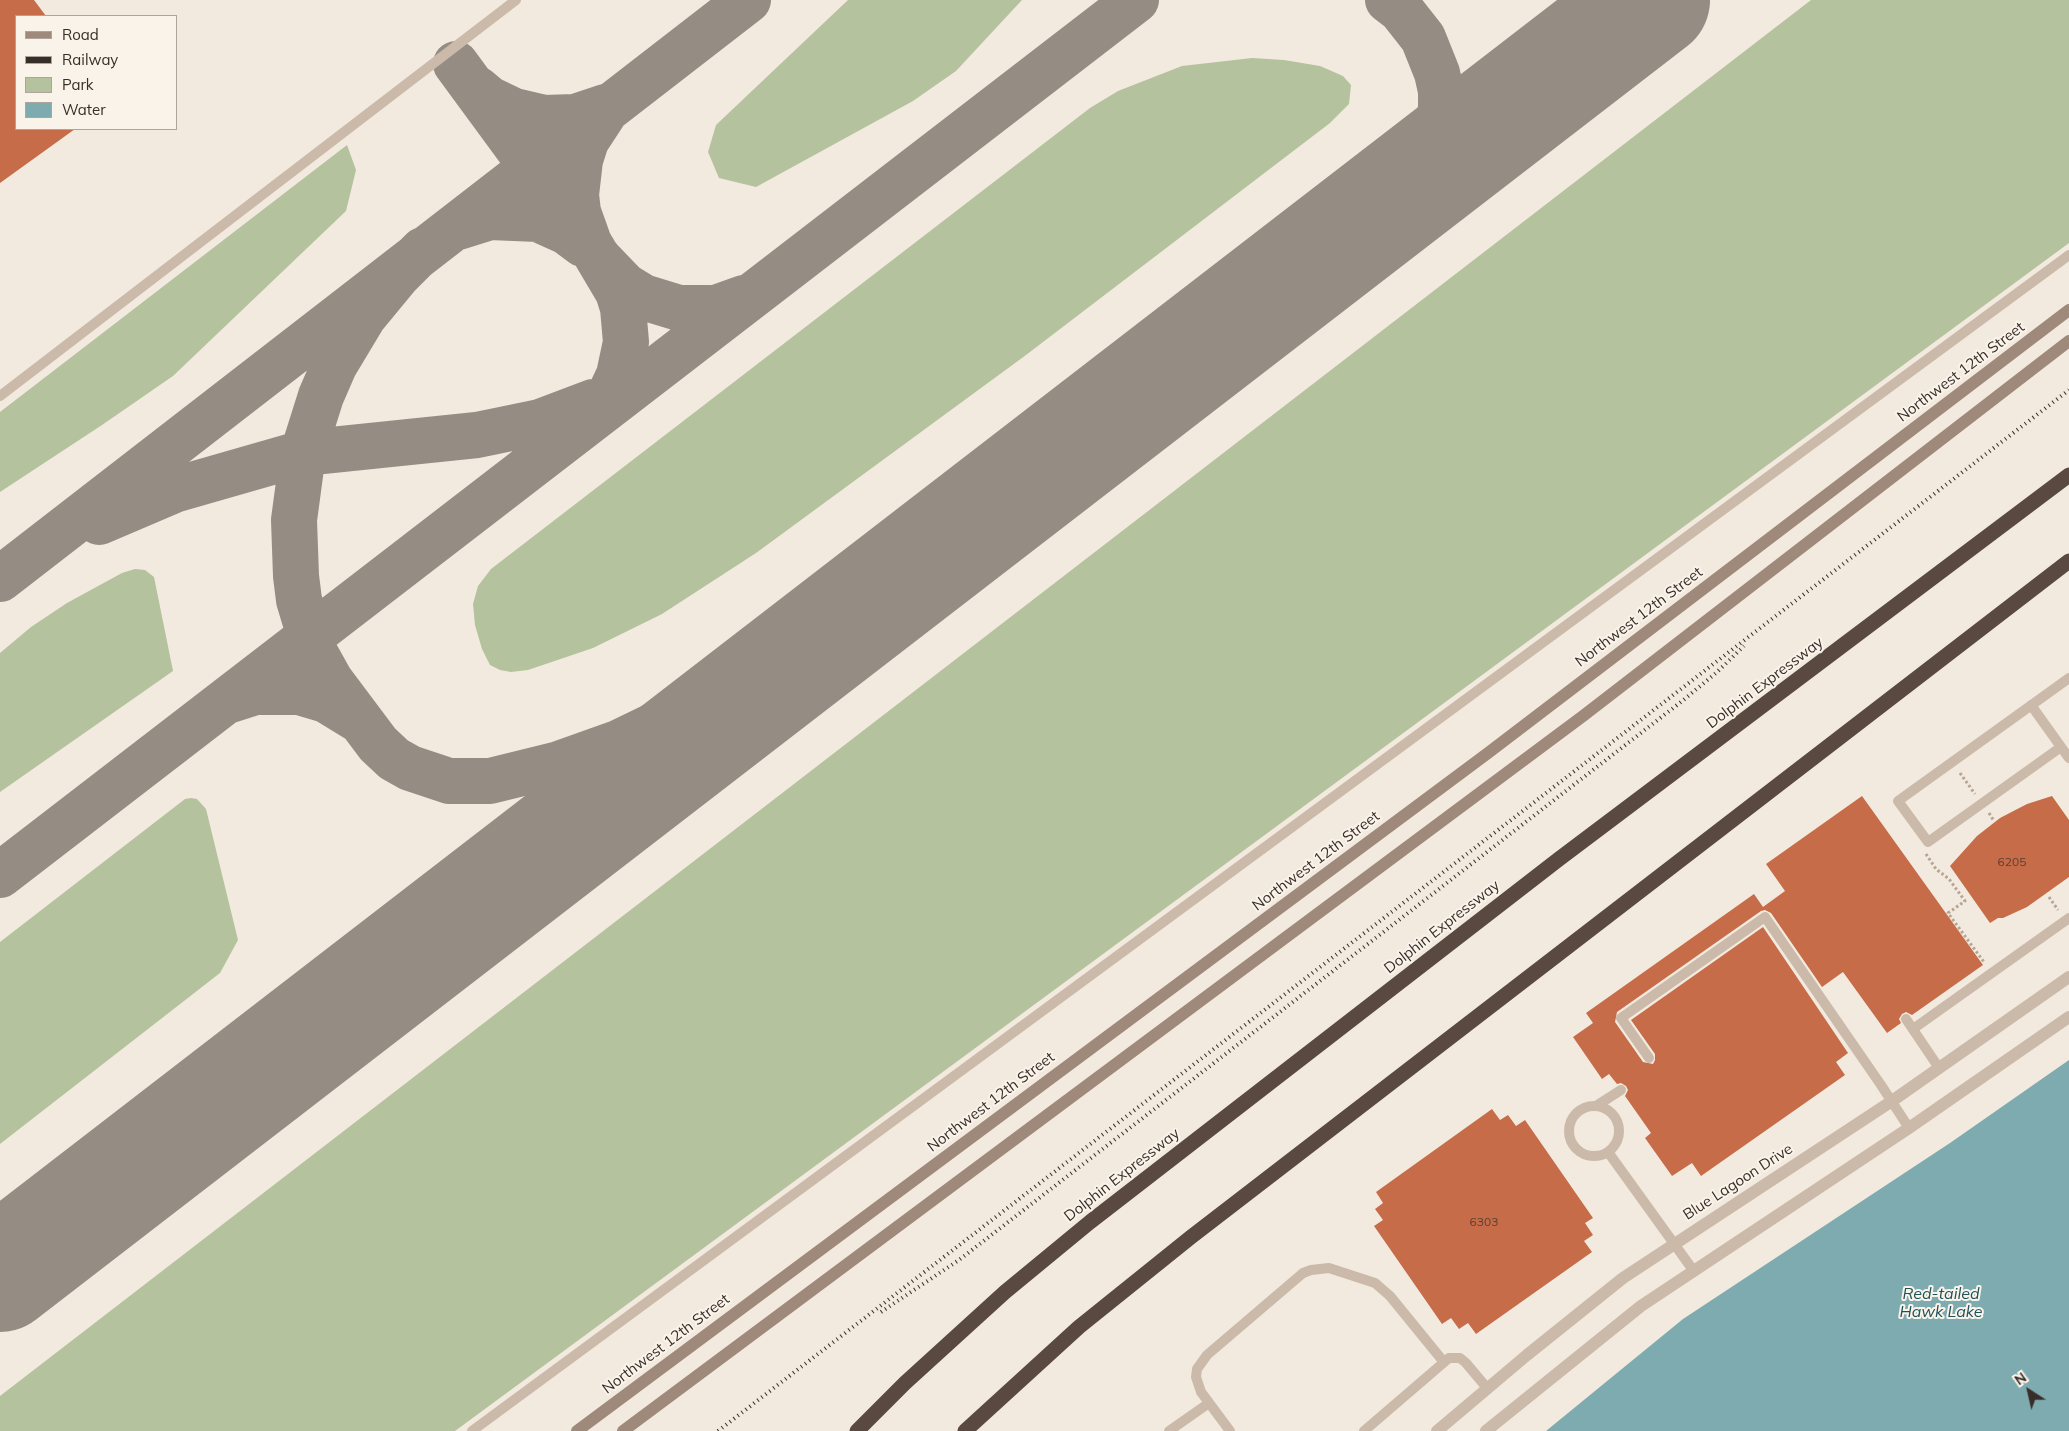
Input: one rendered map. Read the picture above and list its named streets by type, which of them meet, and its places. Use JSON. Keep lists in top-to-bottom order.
{
  "streets": {
    "highway": ["Dolphin Expressway"],
    "main road": ["Northwest 12th Street"],
    "street": ["Blue Lagoon Drive"]
  },
  "water": ["Red-tailed Hawk Lake"],
  "house_numbers": ["6205", "6303"],
  "legend": [
    "Road",
    "Railway",
    "Park",
    "Water"
  ],
  "north": "top left"
}
